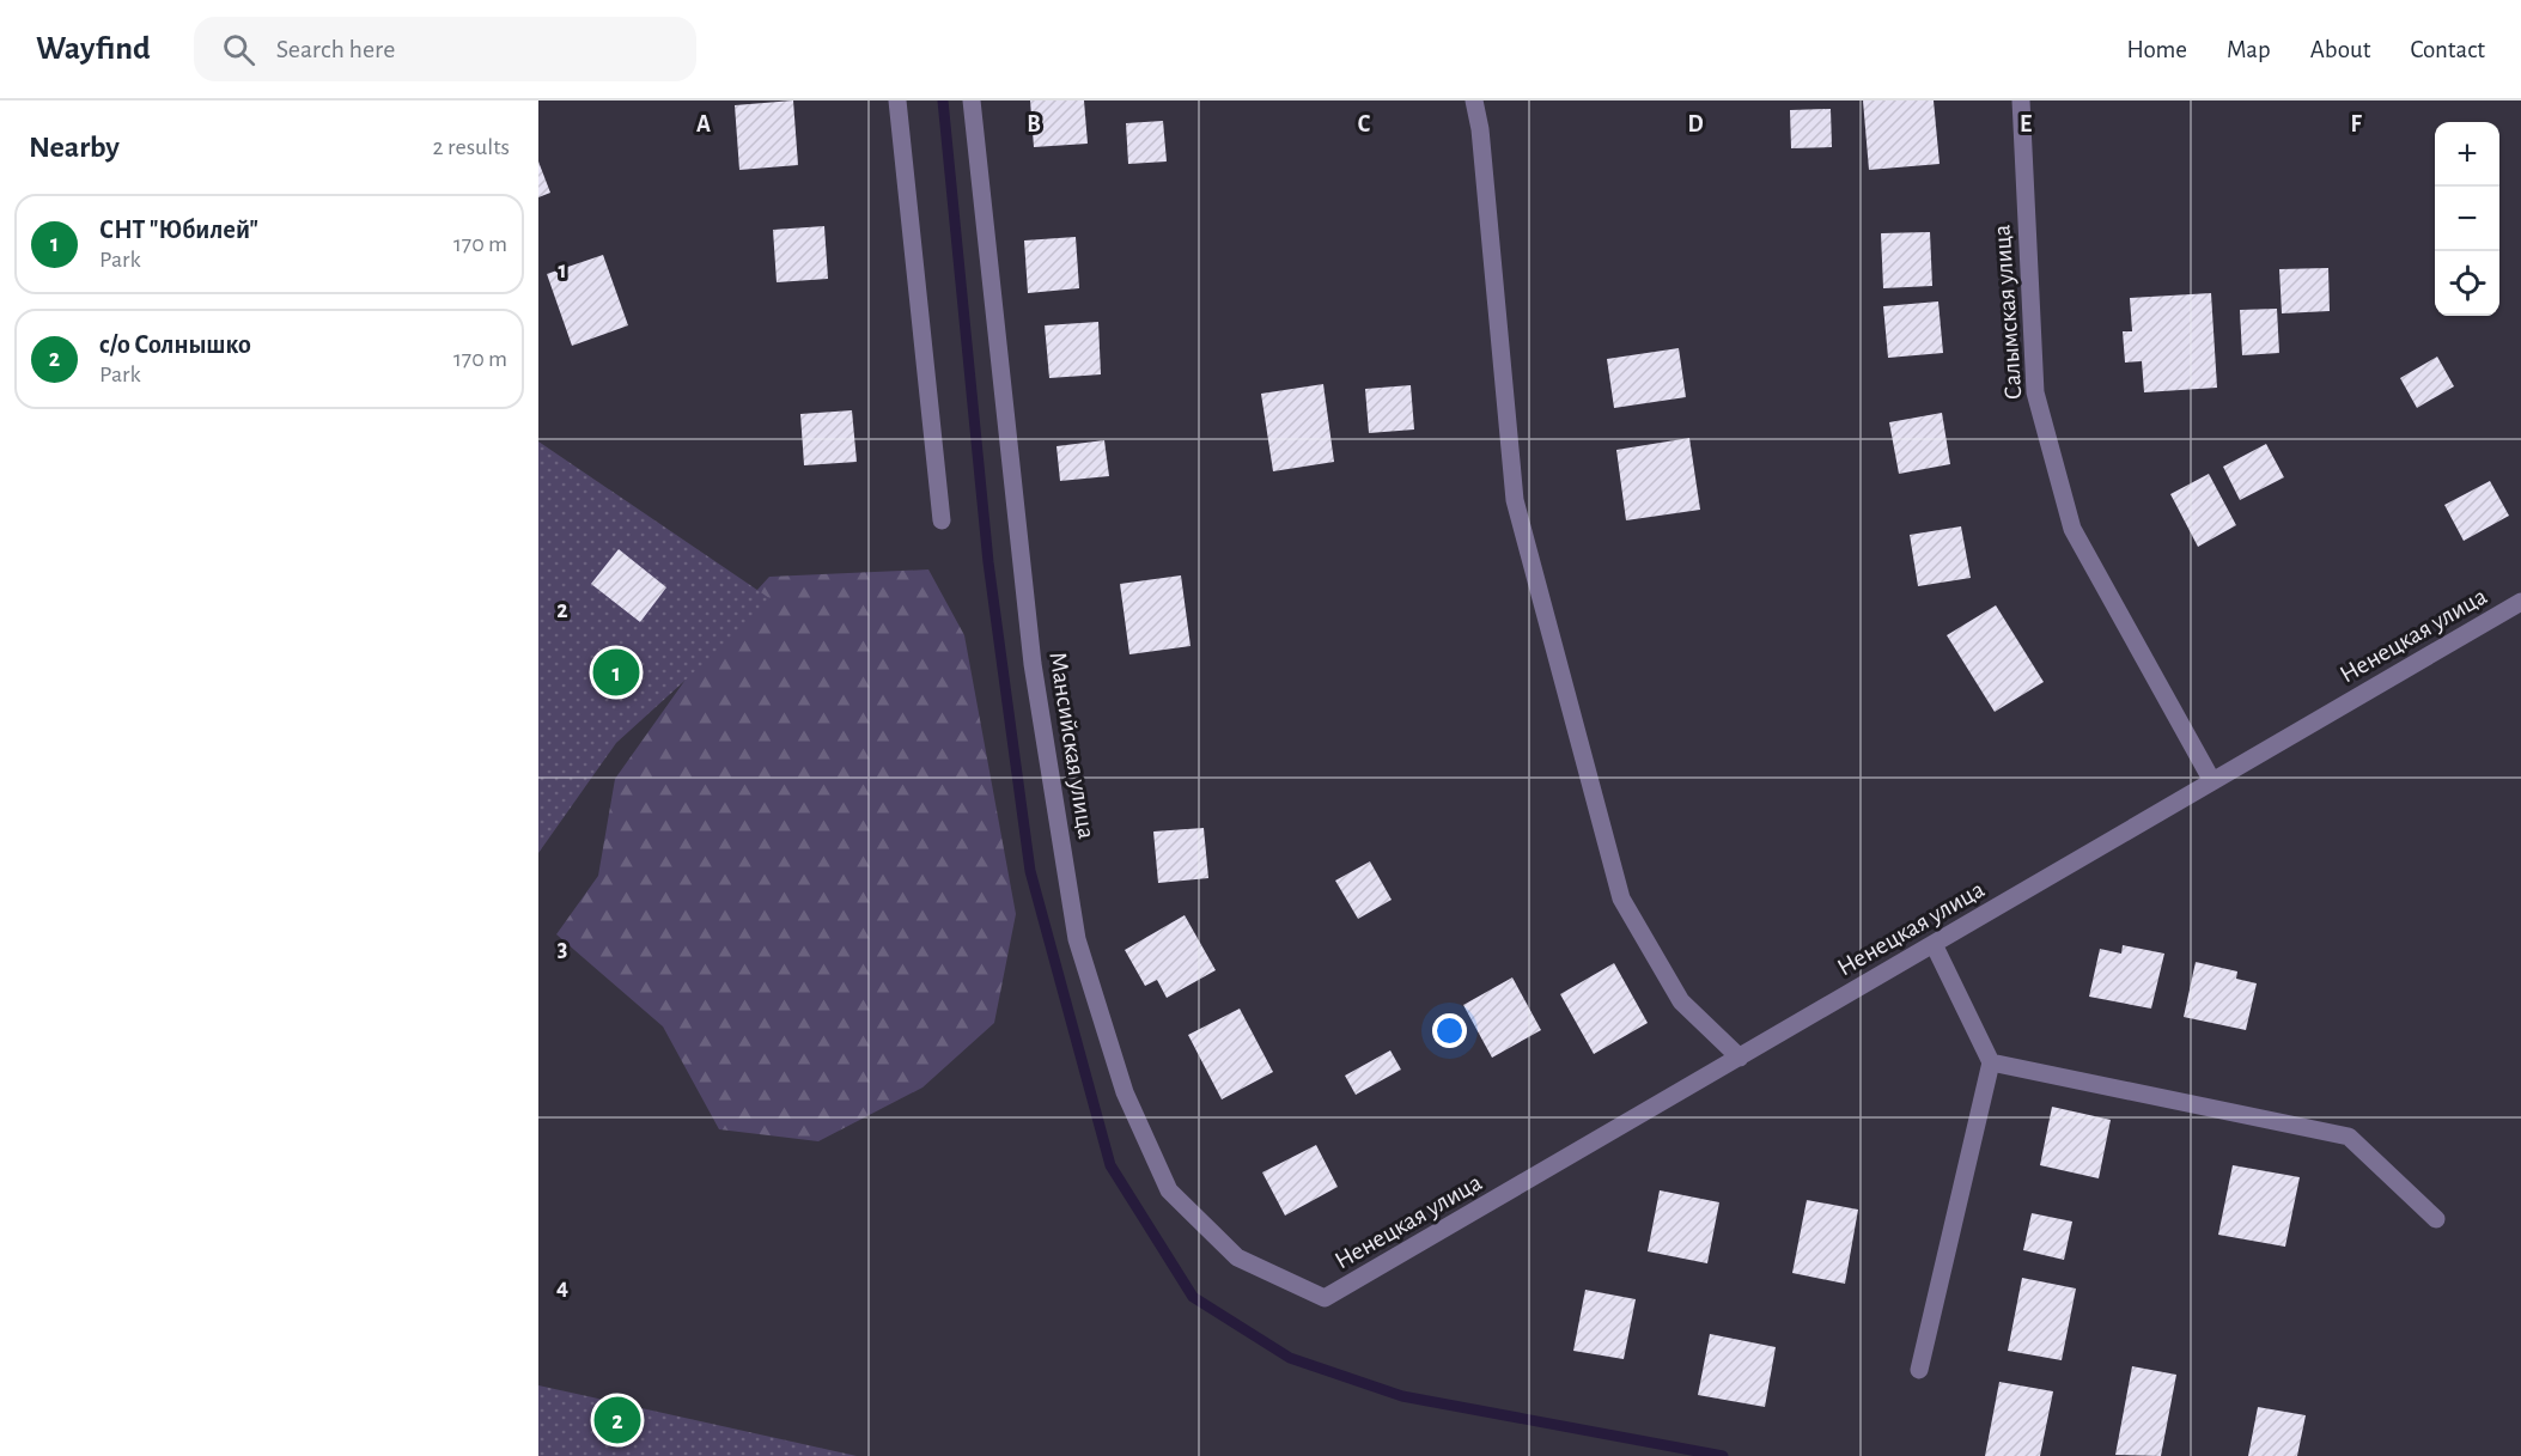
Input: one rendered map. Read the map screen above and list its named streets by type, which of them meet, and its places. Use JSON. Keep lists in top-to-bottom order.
{
  "streets": {
    "street": ["Салымская улица", "Ненецкая улица", "Мансийская улица"]
  },
  "crossings": [
    ["Салымская улица", "Ненецкая улица"],
    ["Ненецкая улица", "Мансийская улица"]
  ],
  "page": {
    "header": "Wayfind",
    "search": "Search here",
    "nav": [
      "Home",
      "Map",
      "About",
      "Contact"
    ],
    "heading": ["Nearby", "2 results"],
    "map_buttons": ["+", "−"],
    "list": [
      {
        "mark": "1",
        "name": "СНТ \"Юбилей\"",
        "note": "Park",
        "value": "170 m"
      },
      {
        "mark": "2",
        "name": "с/о Солнышко",
        "note": "Park",
        "value": "170 m"
      }
    ],
    "pins": ["1", "2"]
  },
  "grid": {
    "columns": [
      "A",
      "B",
      "C",
      "D",
      "E",
      "F"
    ],
    "rows": [
      "1",
      "2",
      "3",
      "4"
    ]
  }
}
